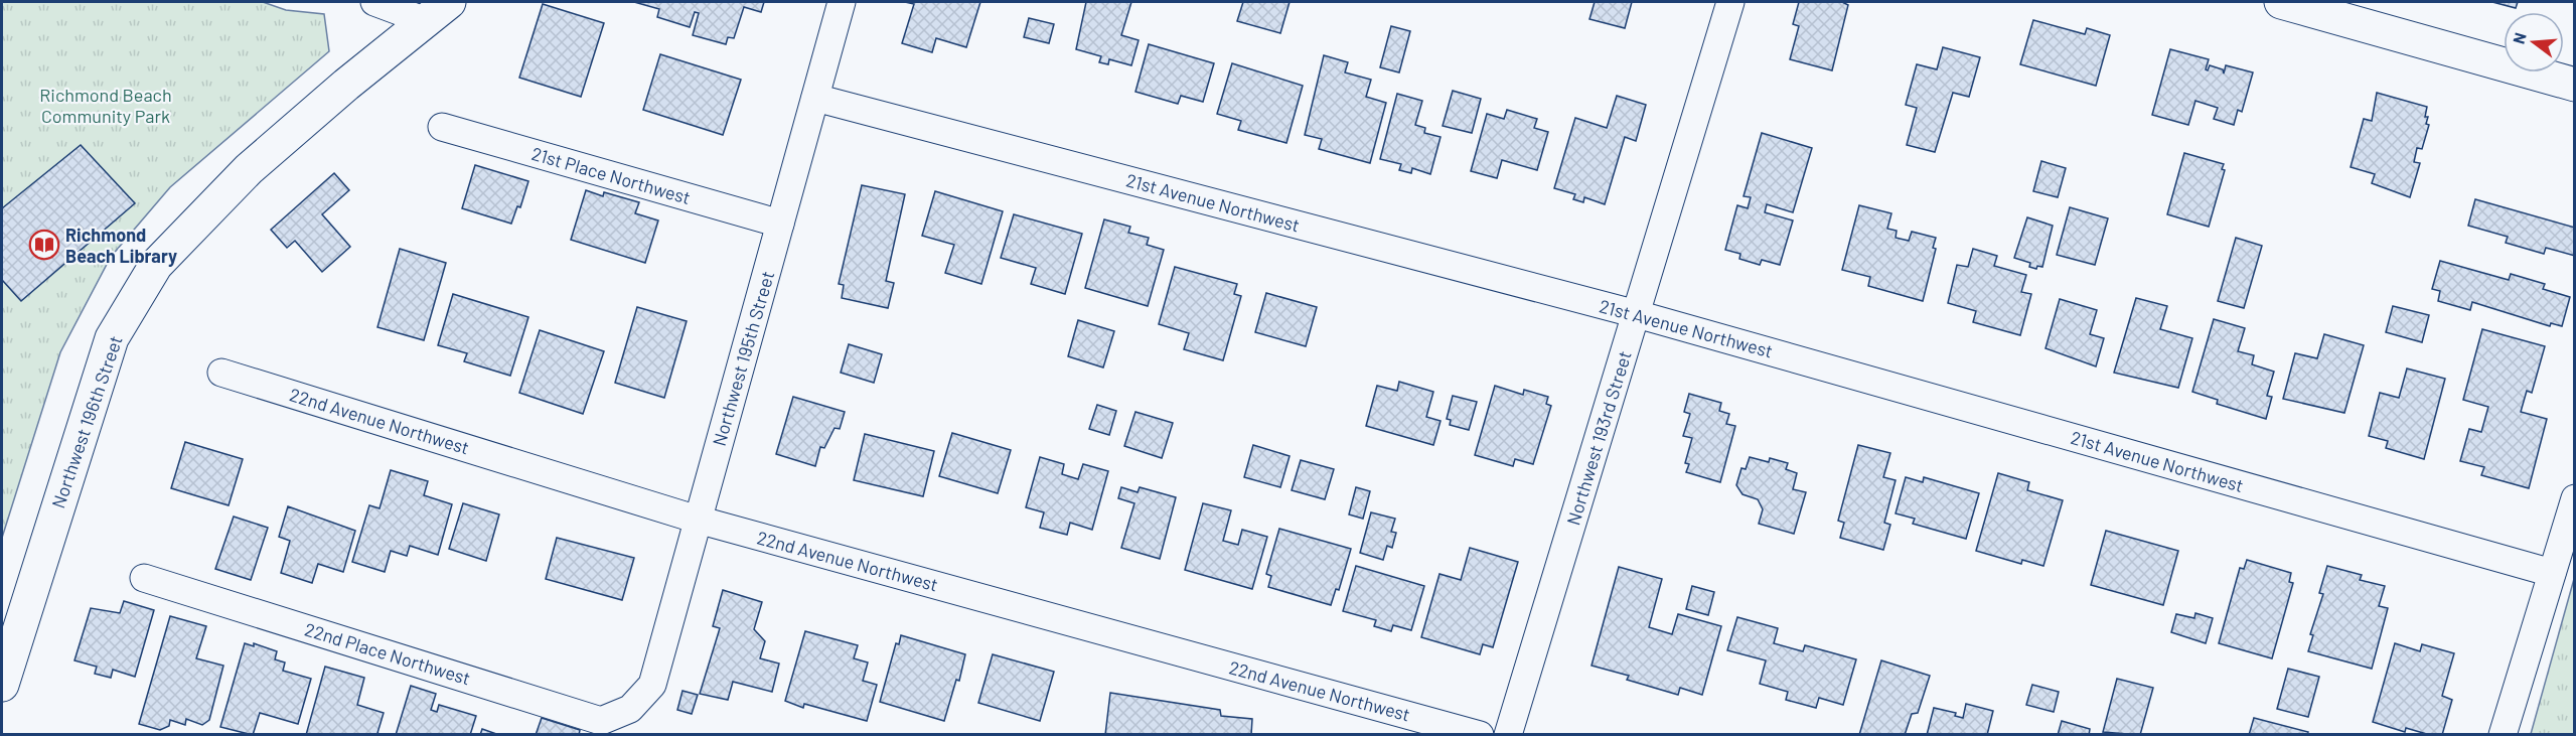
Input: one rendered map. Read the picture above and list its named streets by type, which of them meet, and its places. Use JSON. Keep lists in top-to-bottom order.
{
  "streets": {
    "street": [
      "21st Place Northwest",
      "21st Avenue Northwest",
      "Northwest 195th Street",
      "22nd Avenue Northwest",
      "Northwest 196th Street",
      "Northwest 193rd Street",
      "22nd Place Northwest"
    ]
  },
  "crossings": [
    ["21st Place Northwest", "Northwest 195th Street"],
    ["21st Avenue Northwest", "Northwest 195th Street"],
    ["21st Avenue Northwest", "Northwest 193rd Street"],
    ["Northwest 195th Street", "22nd Avenue Northwest"],
    ["Northwest 195th Street", "22nd Place Northwest"]
  ],
  "parks": ["Richmond Beach Community Park"],
  "places": {
    "library": ["Richmond Beach Library"]
  },
  "north": "left"
}
